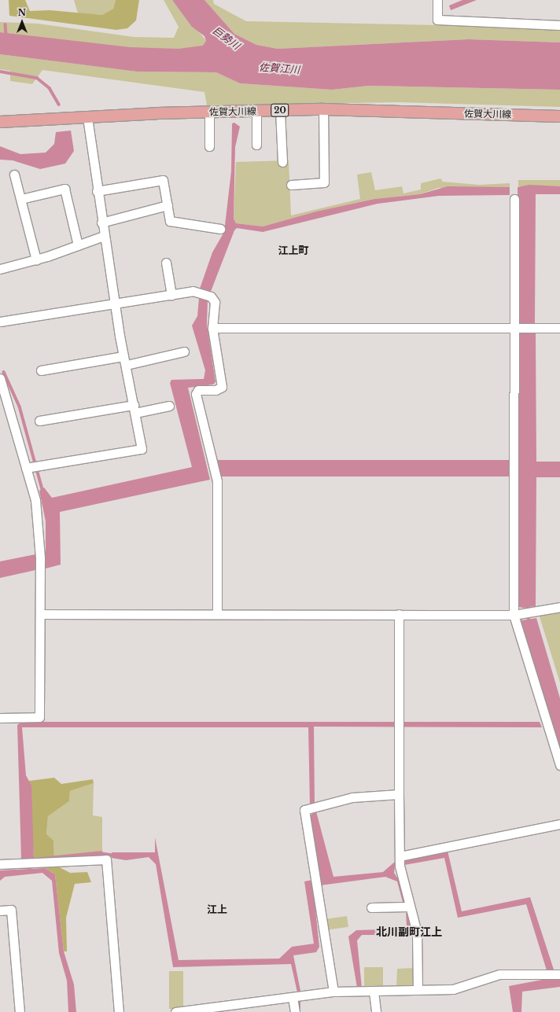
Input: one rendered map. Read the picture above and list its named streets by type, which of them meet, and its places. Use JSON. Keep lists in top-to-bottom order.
{
  "streets": {
    "main road": ["20", "佐賀大川線"]
  },
  "districts": ["江上町", "江上", "北川副町江上"],
  "water": ["巨勢川", "佐賀江川"],
  "north": "top"
}
